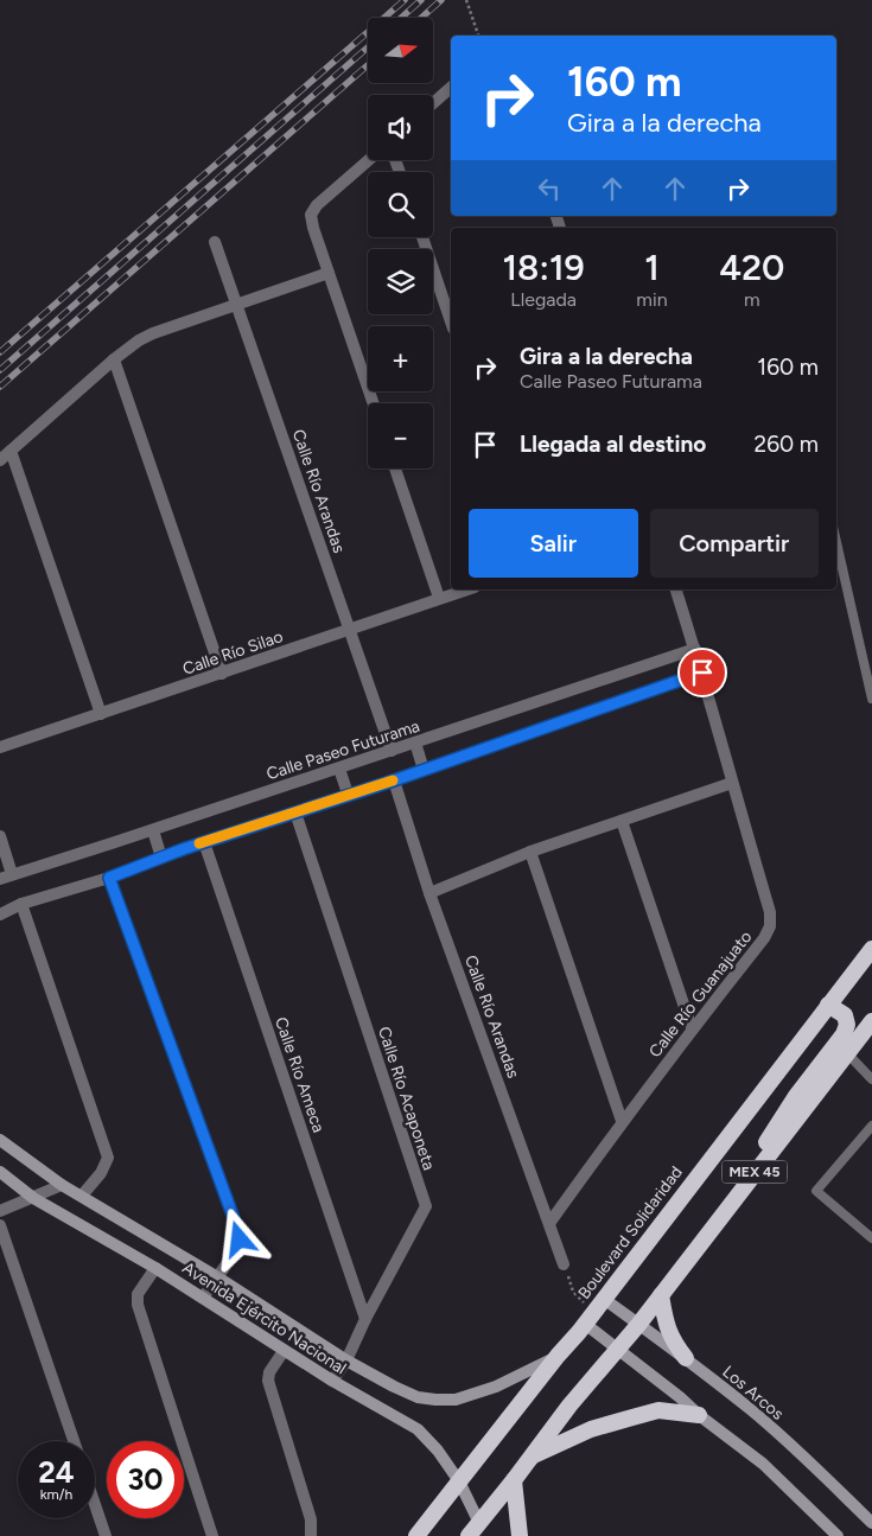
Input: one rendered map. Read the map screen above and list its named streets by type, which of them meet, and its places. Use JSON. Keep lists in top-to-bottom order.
{
  "streets": {
    "highway": ["MEX 45", "Boulevard Solidaridad"],
    "main road": ["Avenida Ejército Nacional", "Los Arcos"],
    "street": [
      "Calle Río Arandas",
      "Calle Río Silao",
      "Calle Paseo Futurama",
      "Calle Río Guanajuato",
      "Calle Río Ameca",
      "Calle Río Acaponeta"
    ]
  },
  "crossings": [
    ["Calle Río Arandas", "Calle Río Silao"],
    ["Calle Río Arandas", "Calle Paseo Futurama"],
    ["Calle Río Arandas", "Calle Río Guanajuato"],
    ["Calle Paseo Futurama", "Calle Río Guanajuato"],
    ["Calle Río Ameca", "Calle Río Acaponeta"],
    ["Calle Río Acaponeta", "Avenida Ejército Nacional"],
    ["MEX 45", "Avenida Ejército Nacional"],
    ["MEX 45", "Los Arcos"],
    ["Boulevard Solidaridad", "Avenida Ejército Nacional"],
    ["Boulevard Solidaridad", "Los Arcos"]
  ],
  "north": "right",
  "page": {
    "map_buttons": ["+", "−"],
    "turn": ["160 m", "Gira a la derecha"],
    "eta": [
      "18:19",
      "Llegada",
      "1",
      "min",
      "420",
      "m"
    ],
    "list": [
      {
        "name": "Gira a la derecha",
        "note": "Calle Paseo Futurama",
        "value": "160 m"
      },
      {
        "name": "Llegada al destino",
        "value": "260 m"
      }
    ],
    "buttons": ["Salir", "Compartir"],
    "speed": "24 km/h",
    "limit": "30"
  }
}
